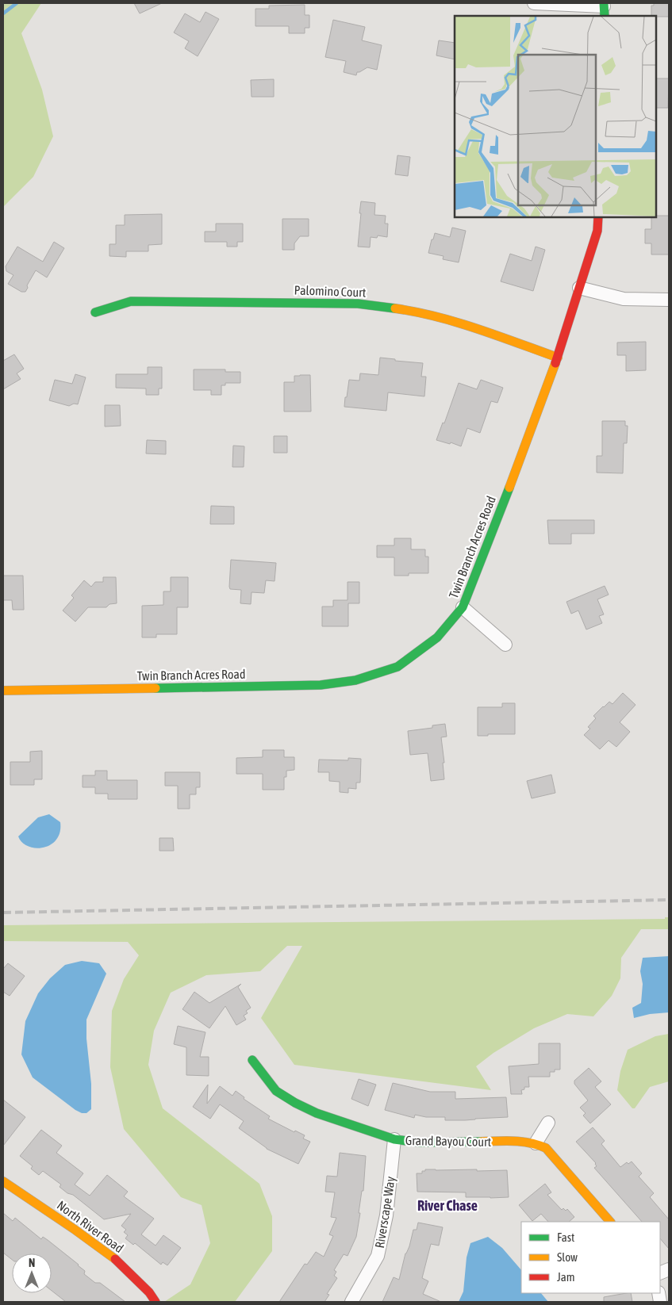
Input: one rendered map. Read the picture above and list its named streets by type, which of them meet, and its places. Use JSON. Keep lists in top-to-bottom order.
{
  "streets": {
    "street": [
      "Palomino Court",
      "Twin Branch Acres Road",
      "Grand Bayou Court",
      "Riverscape Way",
      "North River Road"
    ]
  },
  "crossings": [
    ["Palomino Court", "Twin Branch Acres Road"],
    ["Grand Bayou Court", "Riverscape Way"]
  ],
  "districts": ["River Chase"],
  "legend": ["Fast", "Slow", "Jam"],
  "north": "top"
}
